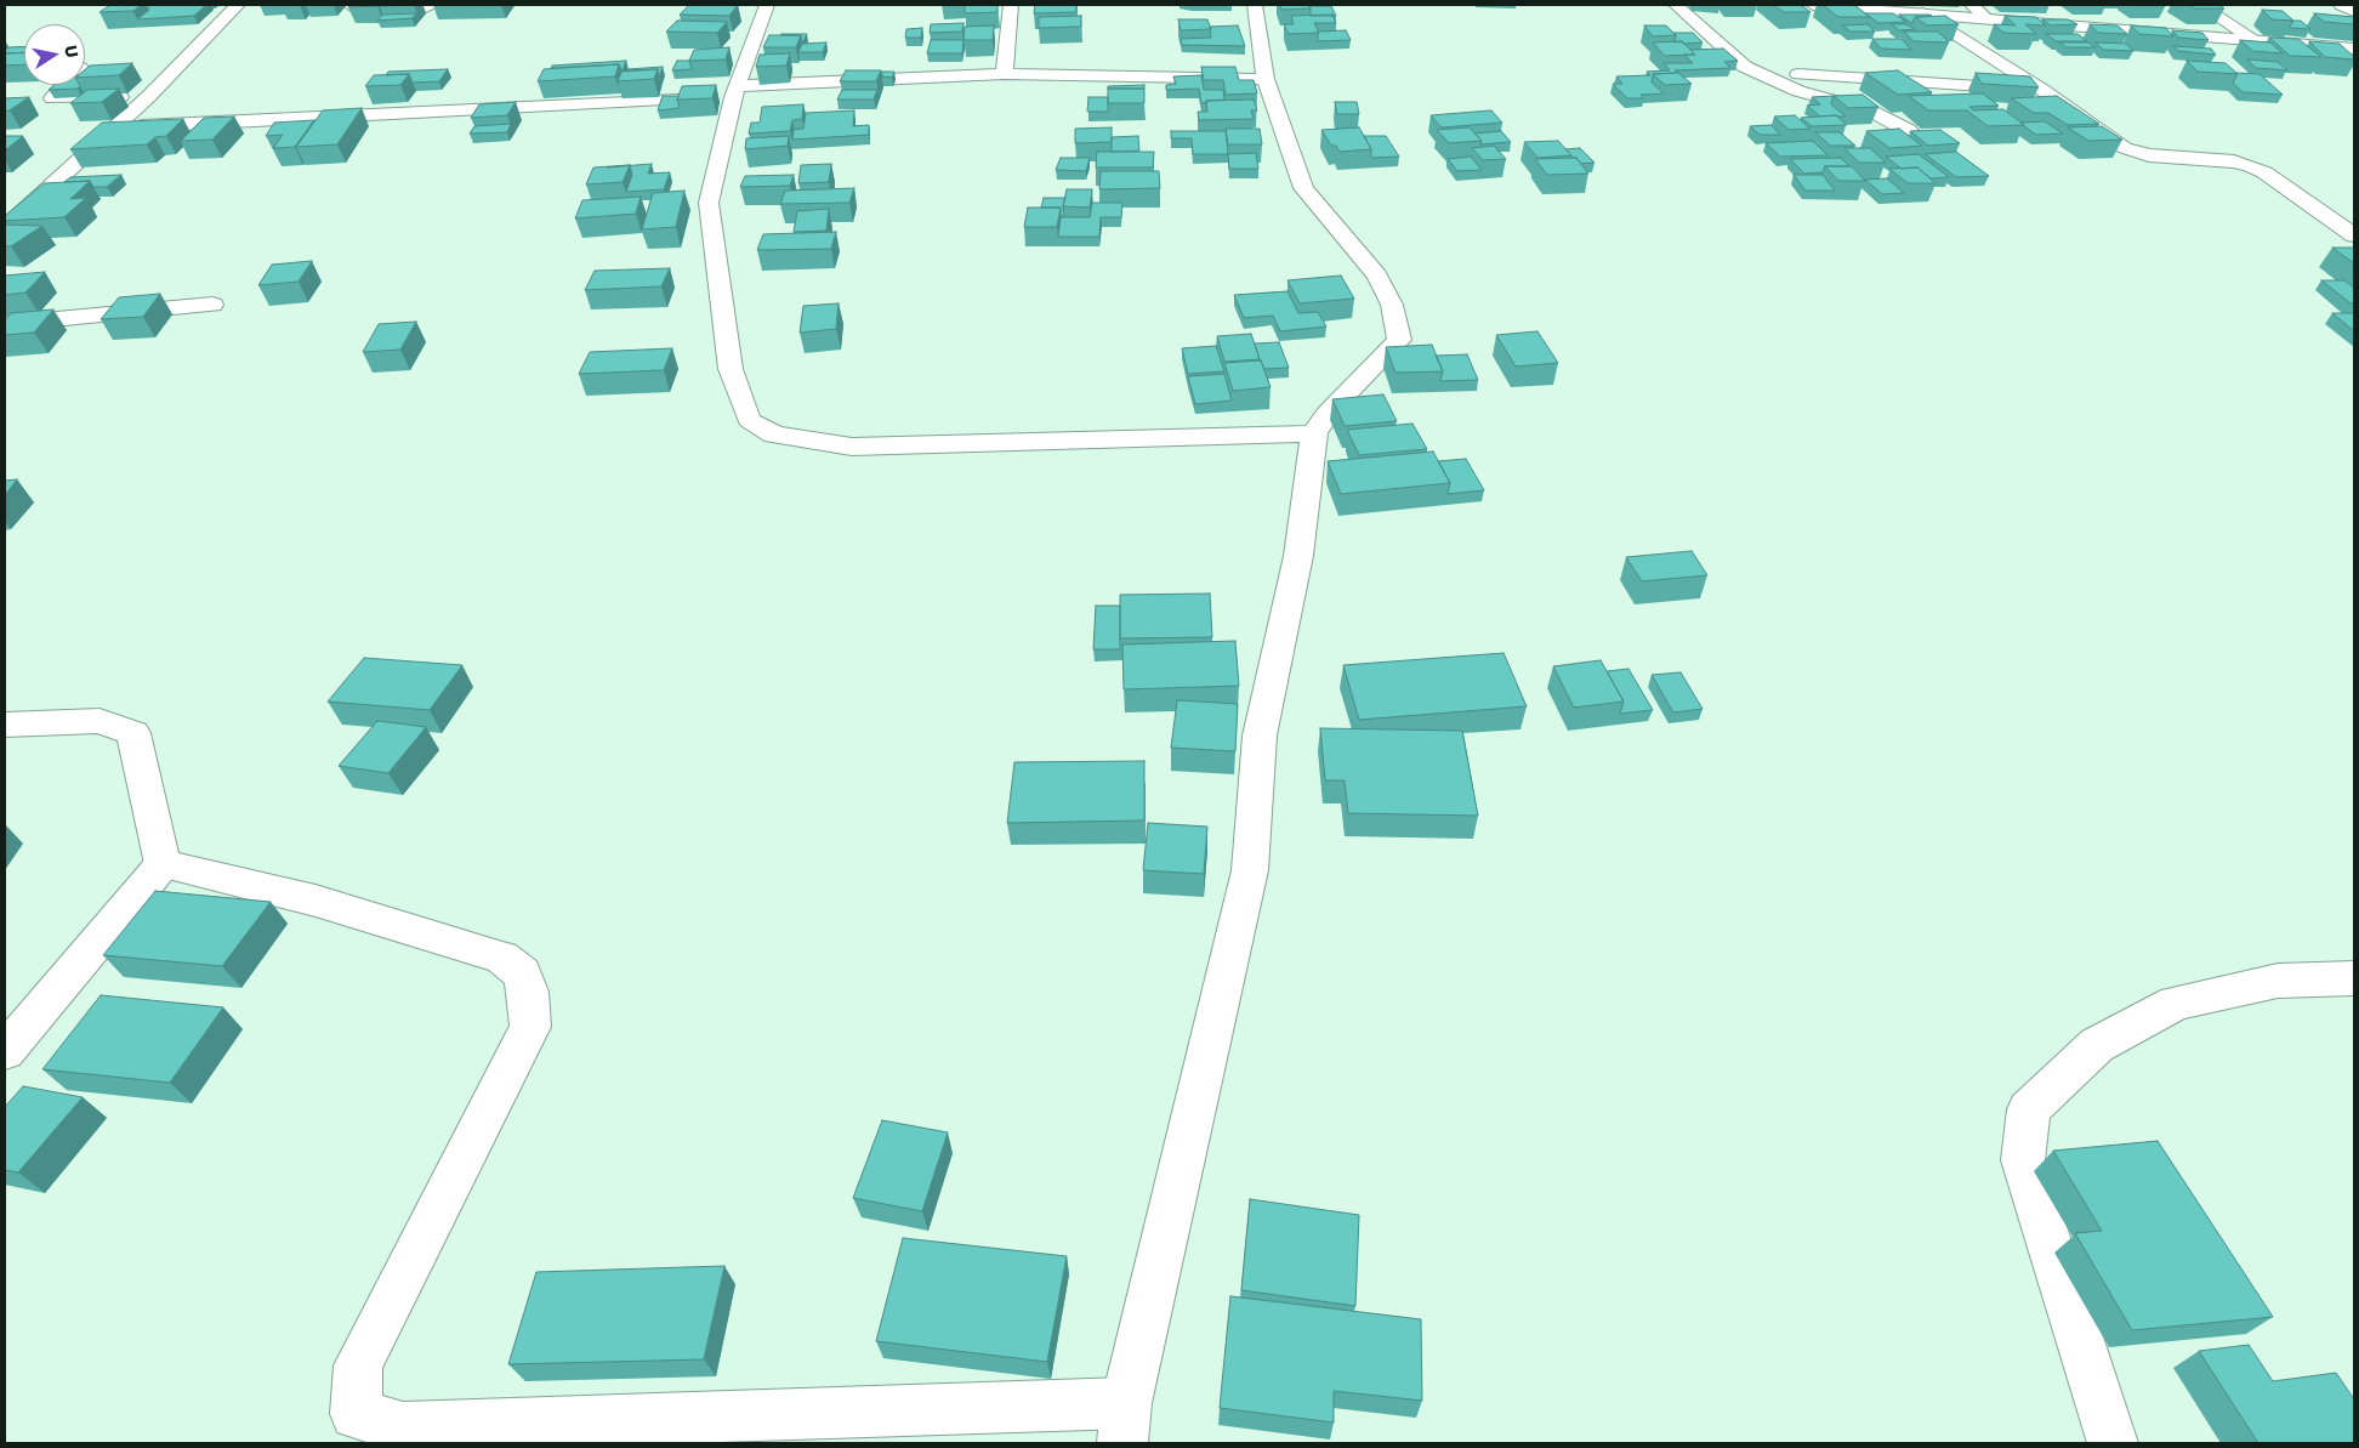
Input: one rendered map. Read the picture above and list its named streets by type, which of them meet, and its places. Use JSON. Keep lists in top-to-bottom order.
{
  "north": "right"
}
